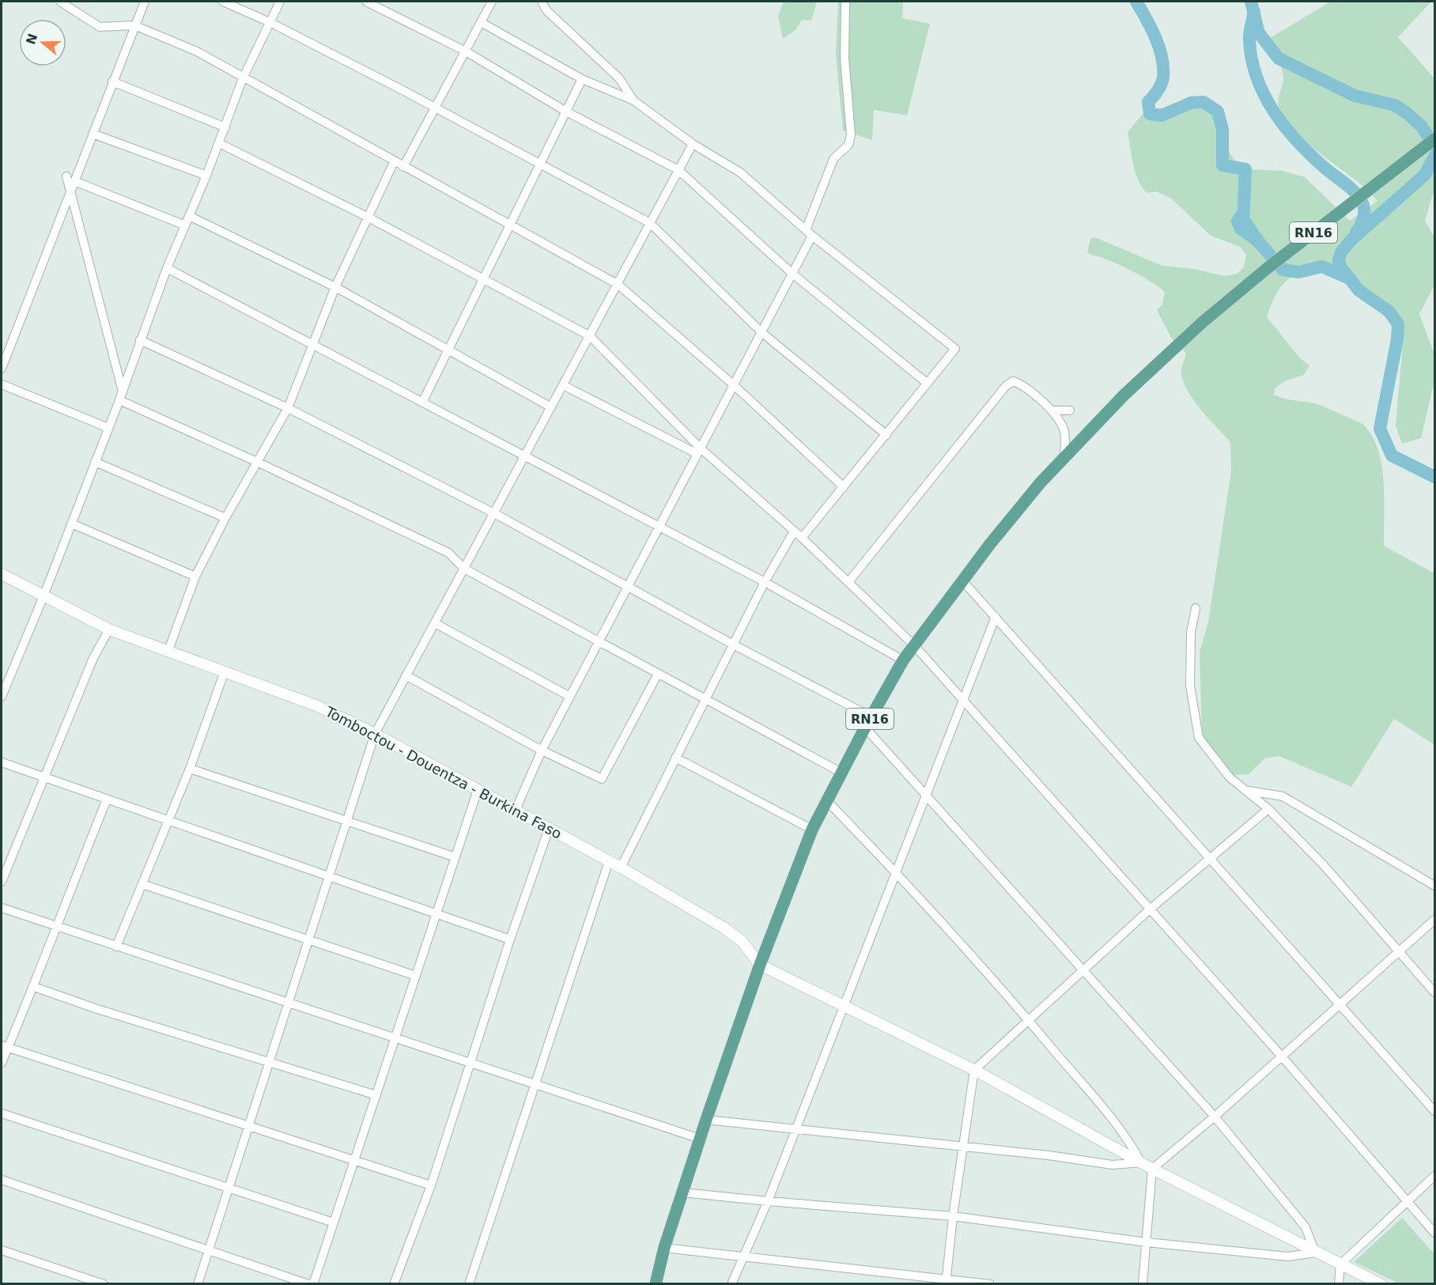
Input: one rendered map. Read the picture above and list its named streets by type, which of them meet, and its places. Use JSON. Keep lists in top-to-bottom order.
{
  "streets": {
    "main road": ["RN16", "Tomboctou - Douentza - Burkina Faso"]
  },
  "crossings": [
    ["RN16", "Tomboctou - Douentza - Burkina Faso"]
  ],
  "north": "left"
}
